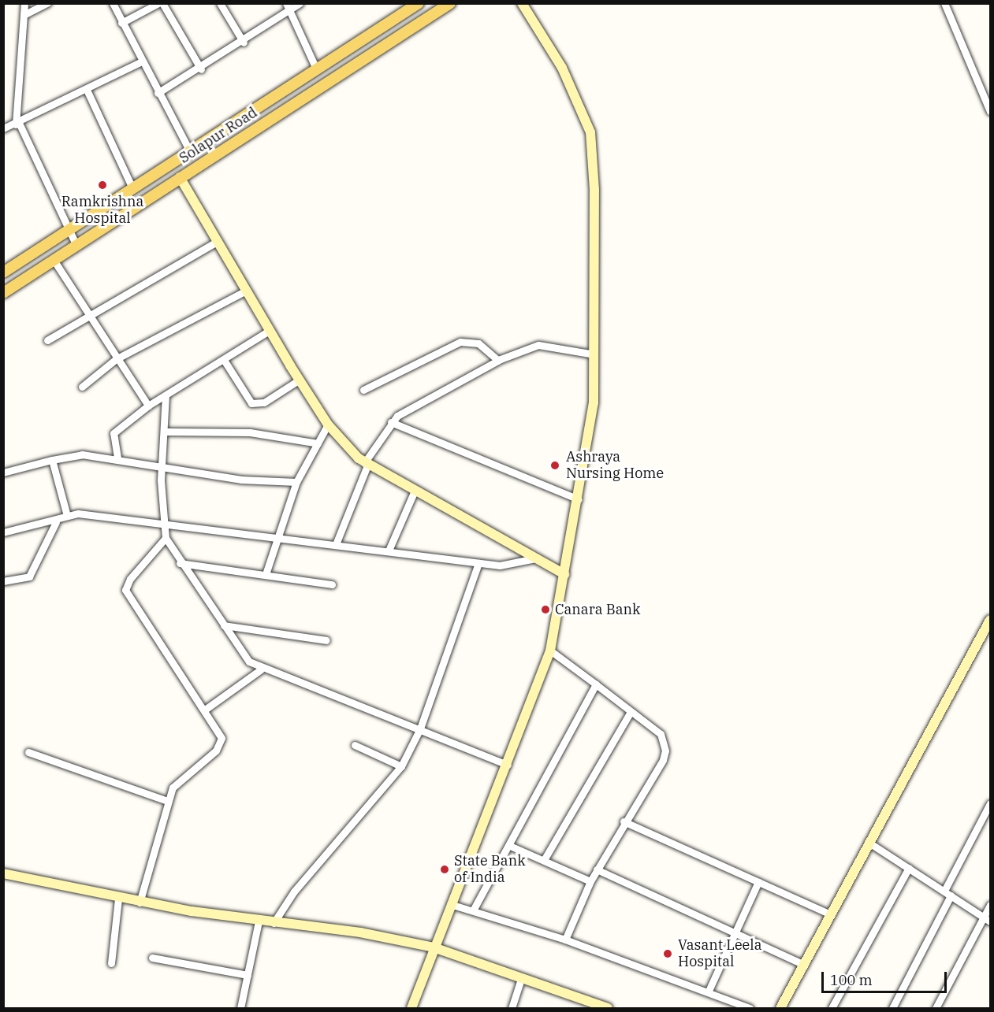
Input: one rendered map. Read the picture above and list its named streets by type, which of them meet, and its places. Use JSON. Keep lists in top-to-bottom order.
{
  "streets": {
    "main road": ["Solapur Road"]
  },
  "places": [
    "Ramkrishna Hospital",
    "Ashraya Nursing Home",
    "Canara Bank",
    "State Bank of India",
    "Vasant Leela Hospital"
  ],
  "scale_bar": "100 m"
}
